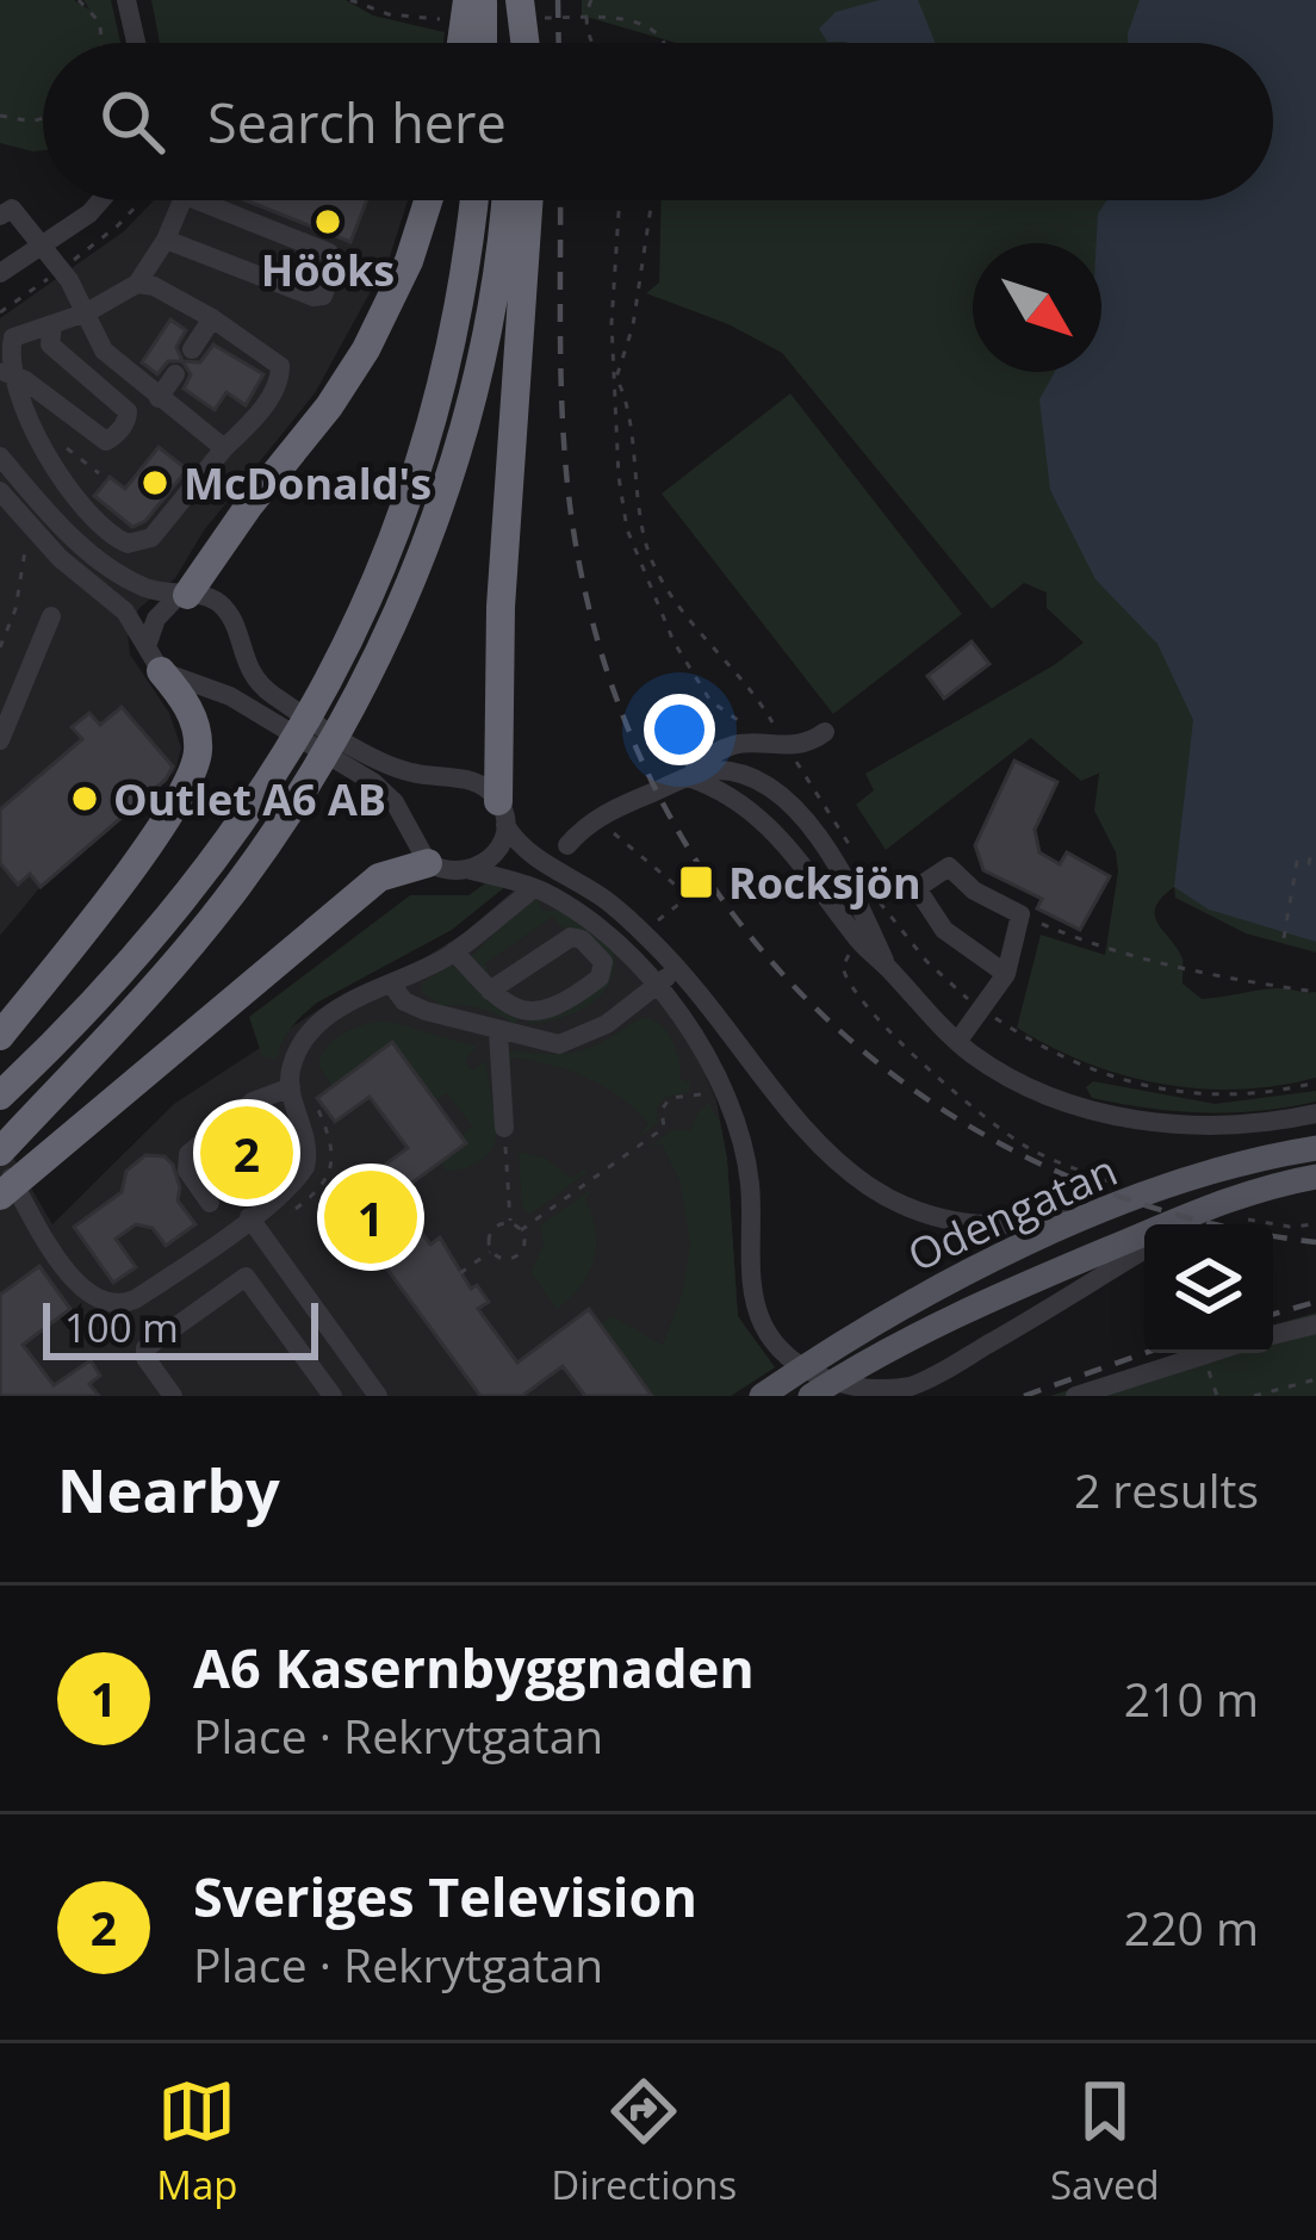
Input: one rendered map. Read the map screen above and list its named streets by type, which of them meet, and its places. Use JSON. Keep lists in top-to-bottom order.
{
  "streets": {
    "main road": ["Odengatan"]
  },
  "places": {
    "other": ["Hööks", "McDonald's", "Outlet A6 AB"],
    "transit": ["Rocksjön"]
  },
  "scale_bar": "100 m",
  "north": "bottom right",
  "page": {
    "search": "Search here",
    "pins": ["2", "1"],
    "scale": "100 m",
    "heading": ["Nearby", "2 results"],
    "list": [
      {
        "mark": "1",
        "name": "A6 Kasernbyggnaden",
        "note": "Place · Rekrytgatan",
        "value": "210 m"
      },
      {
        "mark": "2",
        "name": "Sveriges Television",
        "note": "Place · Rekrytgatan",
        "value": "220 m"
      }
    ],
    "nav": ["Map", "Directions", "Saved"]
  }
}
